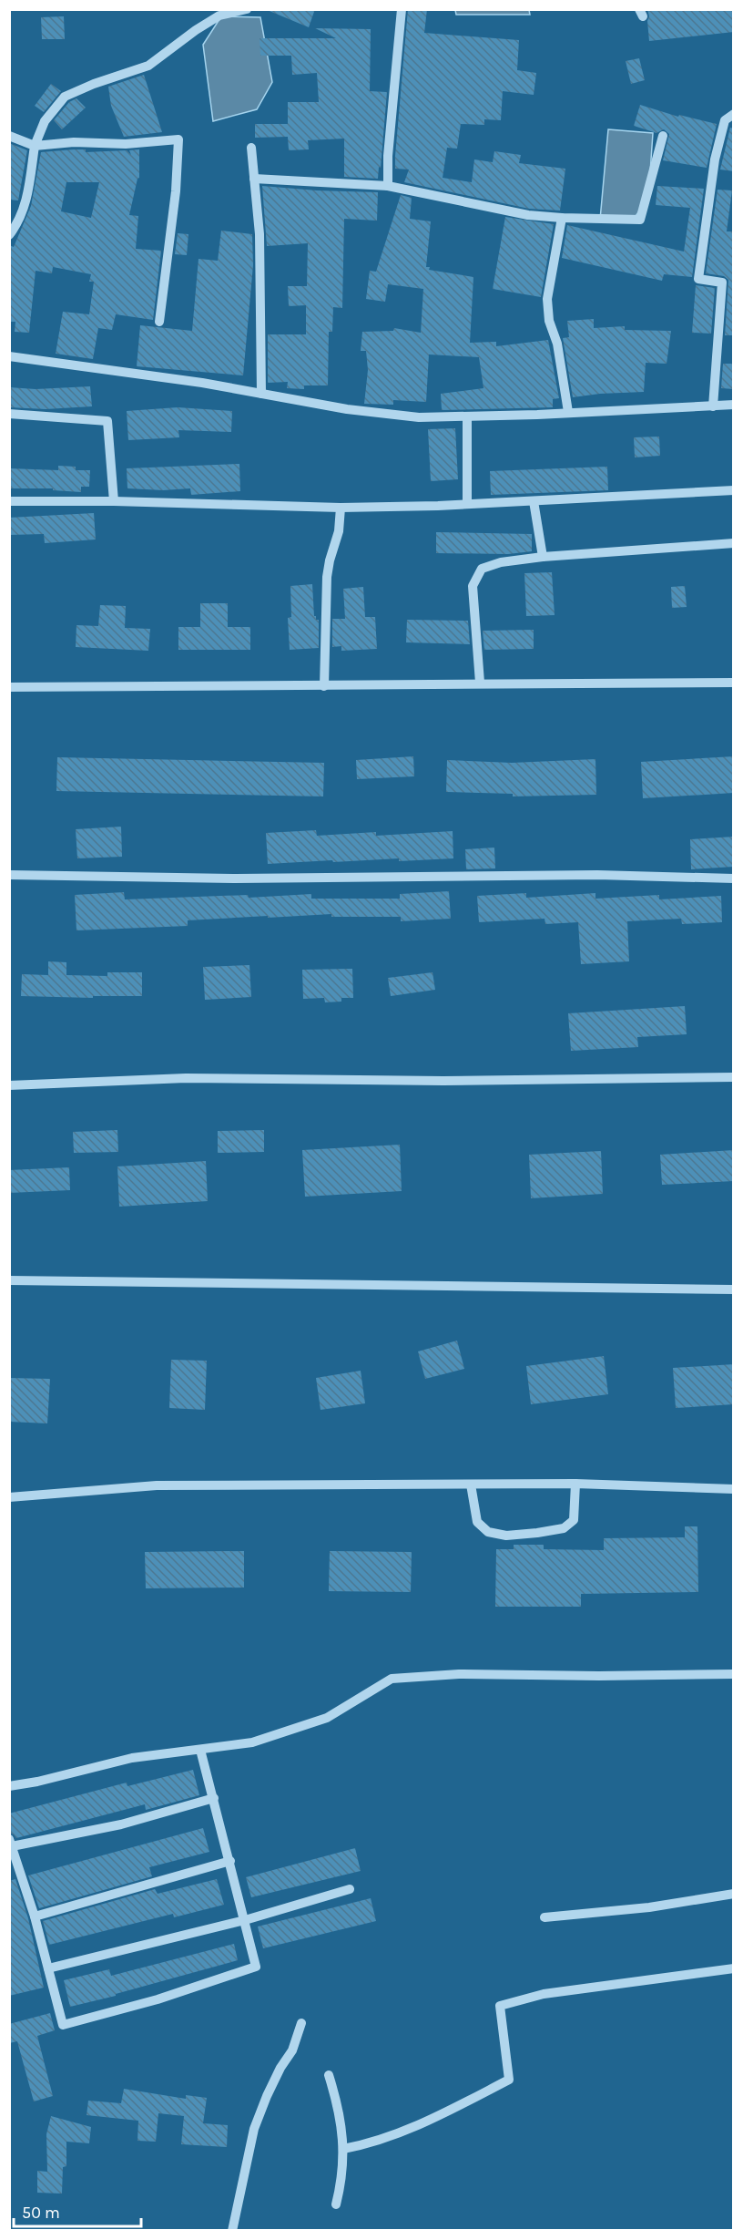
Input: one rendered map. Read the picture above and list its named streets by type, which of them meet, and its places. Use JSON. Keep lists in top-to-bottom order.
{
  "scale_bar": "50 m"
}
